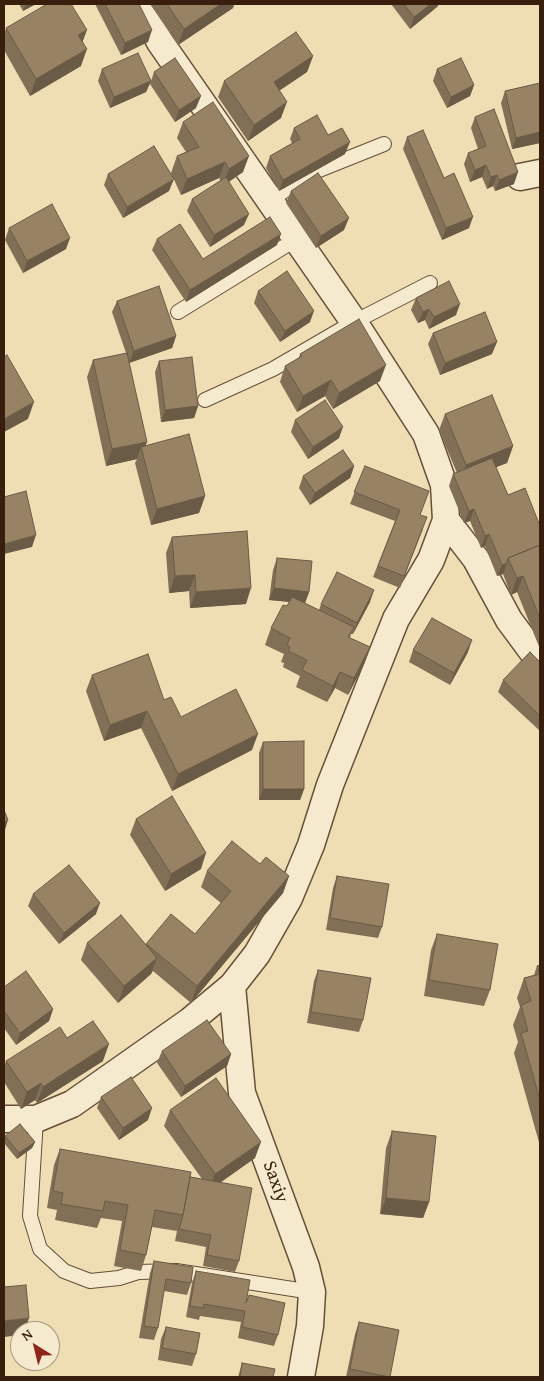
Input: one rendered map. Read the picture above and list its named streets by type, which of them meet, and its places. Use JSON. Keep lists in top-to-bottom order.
{
  "streets": {
    "street": ["Saxiy"]
  },
  "north": "top left"
}
